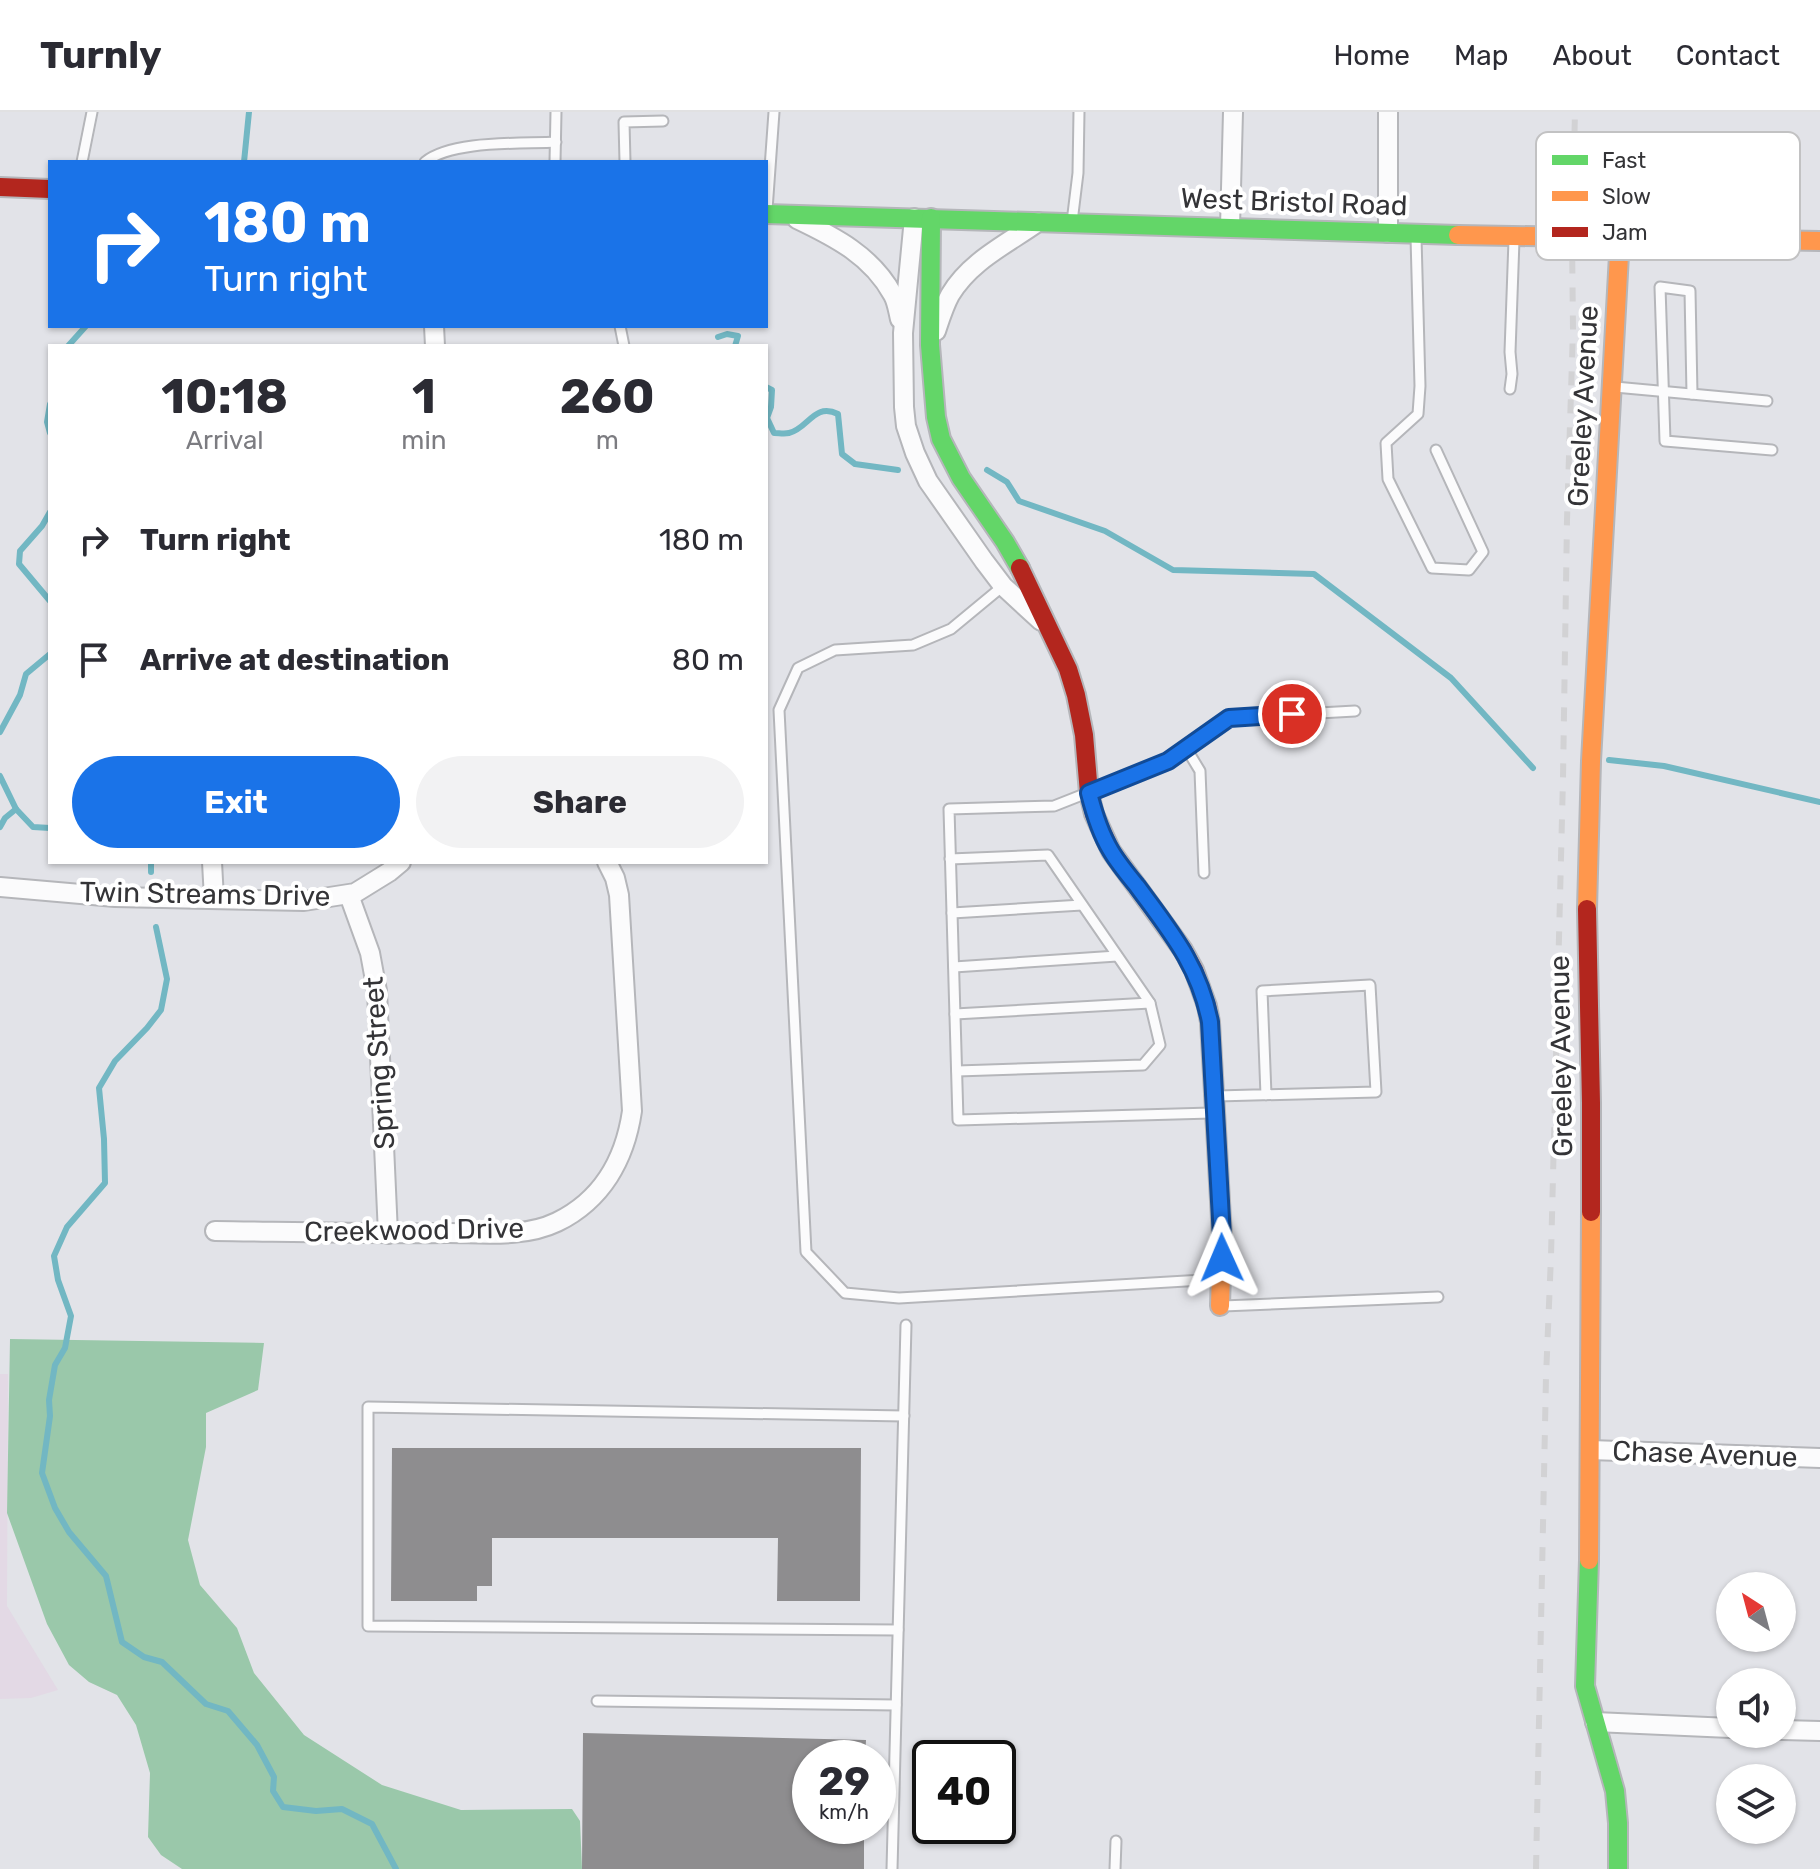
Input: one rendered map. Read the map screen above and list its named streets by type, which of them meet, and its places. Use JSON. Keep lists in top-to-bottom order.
{
  "streets": {
    "street": [
      "West Bristol Road",
      "Greeley Avenue",
      "Twin Streams Drive",
      "Spring Street",
      "Creekwood Drive",
      "Chase Avenue"
    ]
  },
  "crossings": [
    ["Greeley Avenue", "Chase Avenue"],
    ["Twin Streams Drive", "Spring Street"],
    ["Spring Street", "Creekwood Drive"]
  ],
  "legend": ["Fast", "Slow", "Jam"],
  "north": "top left",
  "page": {
    "header": "Turnly",
    "nav": [
      "Home",
      "Map",
      "About",
      "Contact"
    ],
    "turn": ["180 m", "Turn right"],
    "eta": [
      "10:18",
      "Arrival",
      "1",
      "min",
      "260",
      "m"
    ],
    "list": [
      {
        "name": "Turn right",
        "value": "180 m"
      },
      {
        "name": "Arrive at destination",
        "value": "80 m"
      }
    ],
    "buttons": ["Exit", "Share"],
    "speed": "29 km/h",
    "limit": "40"
  }
}
